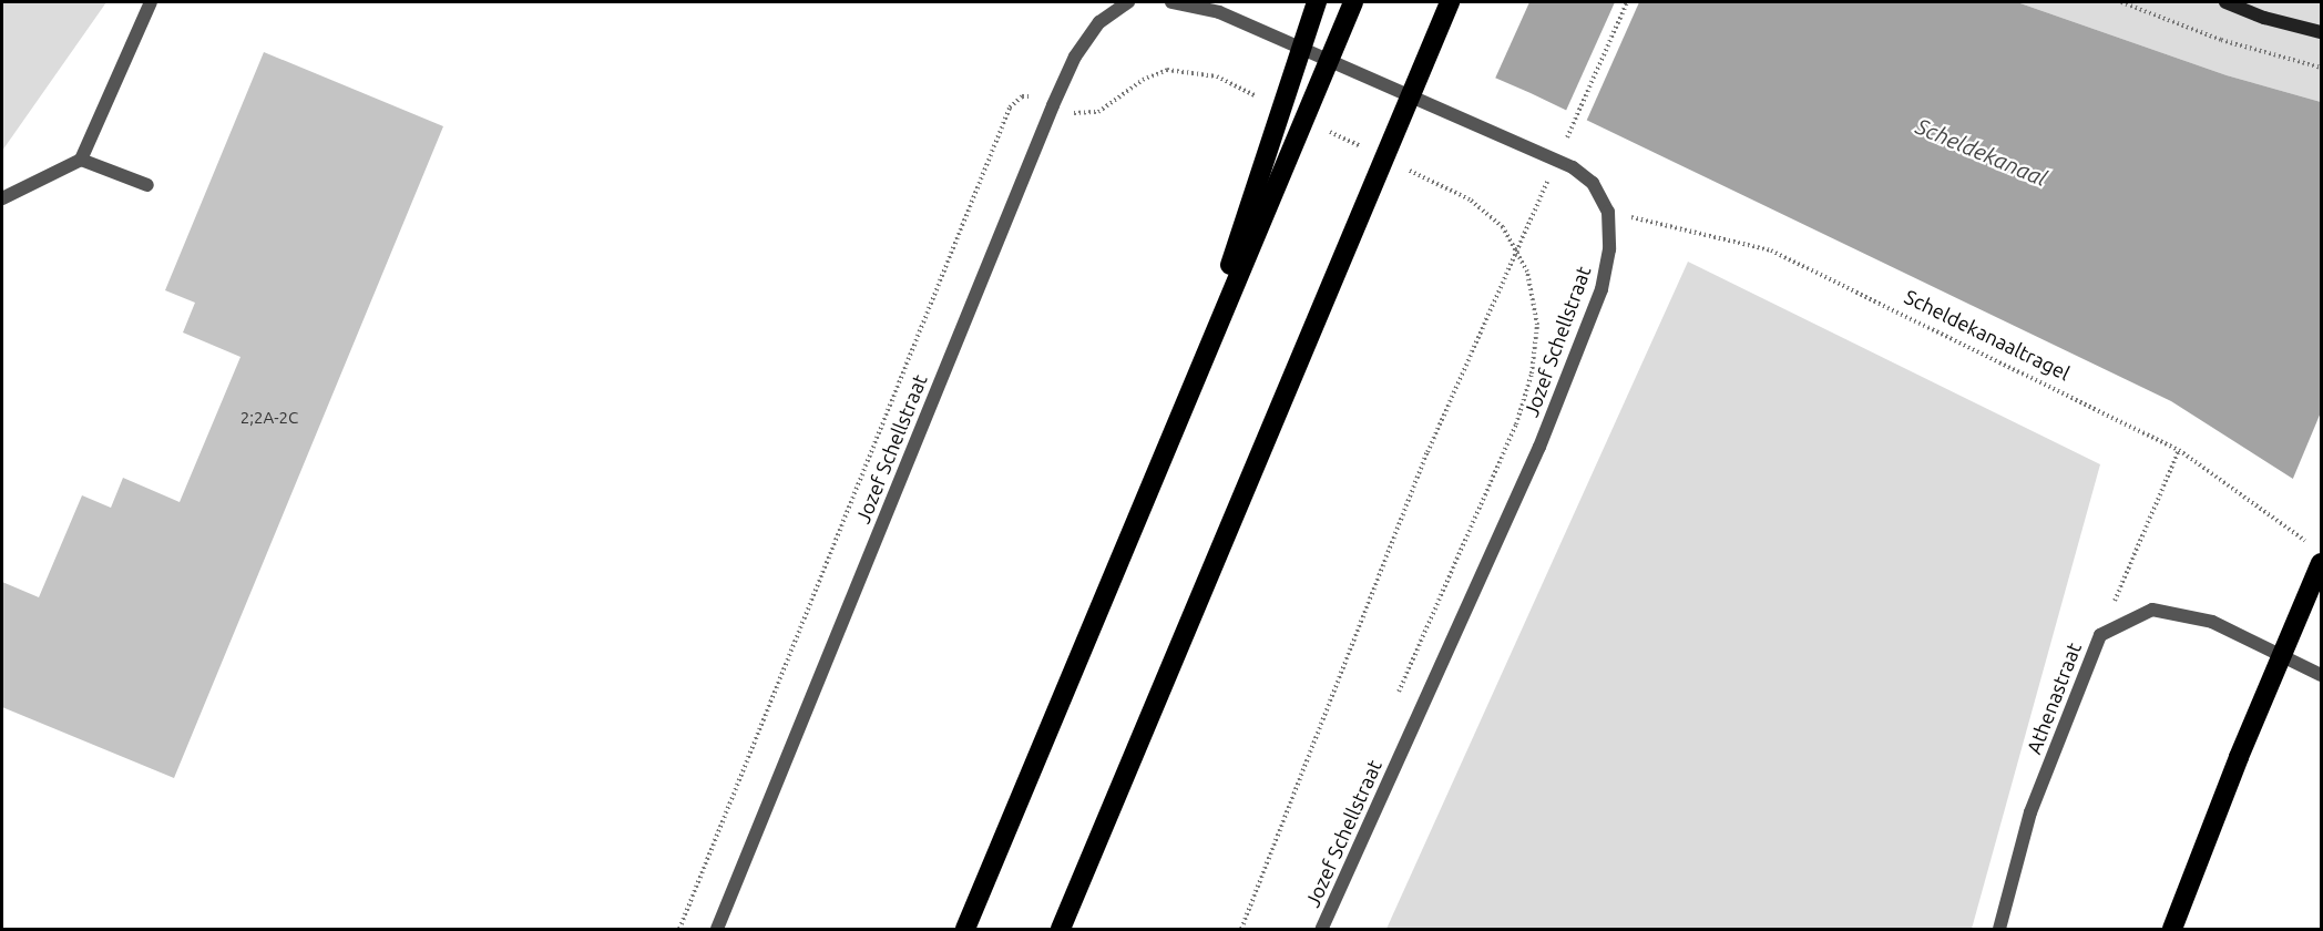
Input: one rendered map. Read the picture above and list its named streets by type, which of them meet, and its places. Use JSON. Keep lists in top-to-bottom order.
{
  "streets": {
    "street": ["Jozef Schellstraat", "Athenastraat"],
    "path": ["Scheldekanaaltragel"]
  },
  "crossings": [
    ["Scheldekanaaltragel", "Jozef Schellstraat"]
  ],
  "water": ["Scheldekanaal"],
  "house_numbers": ["2;2A-2C"]
}
